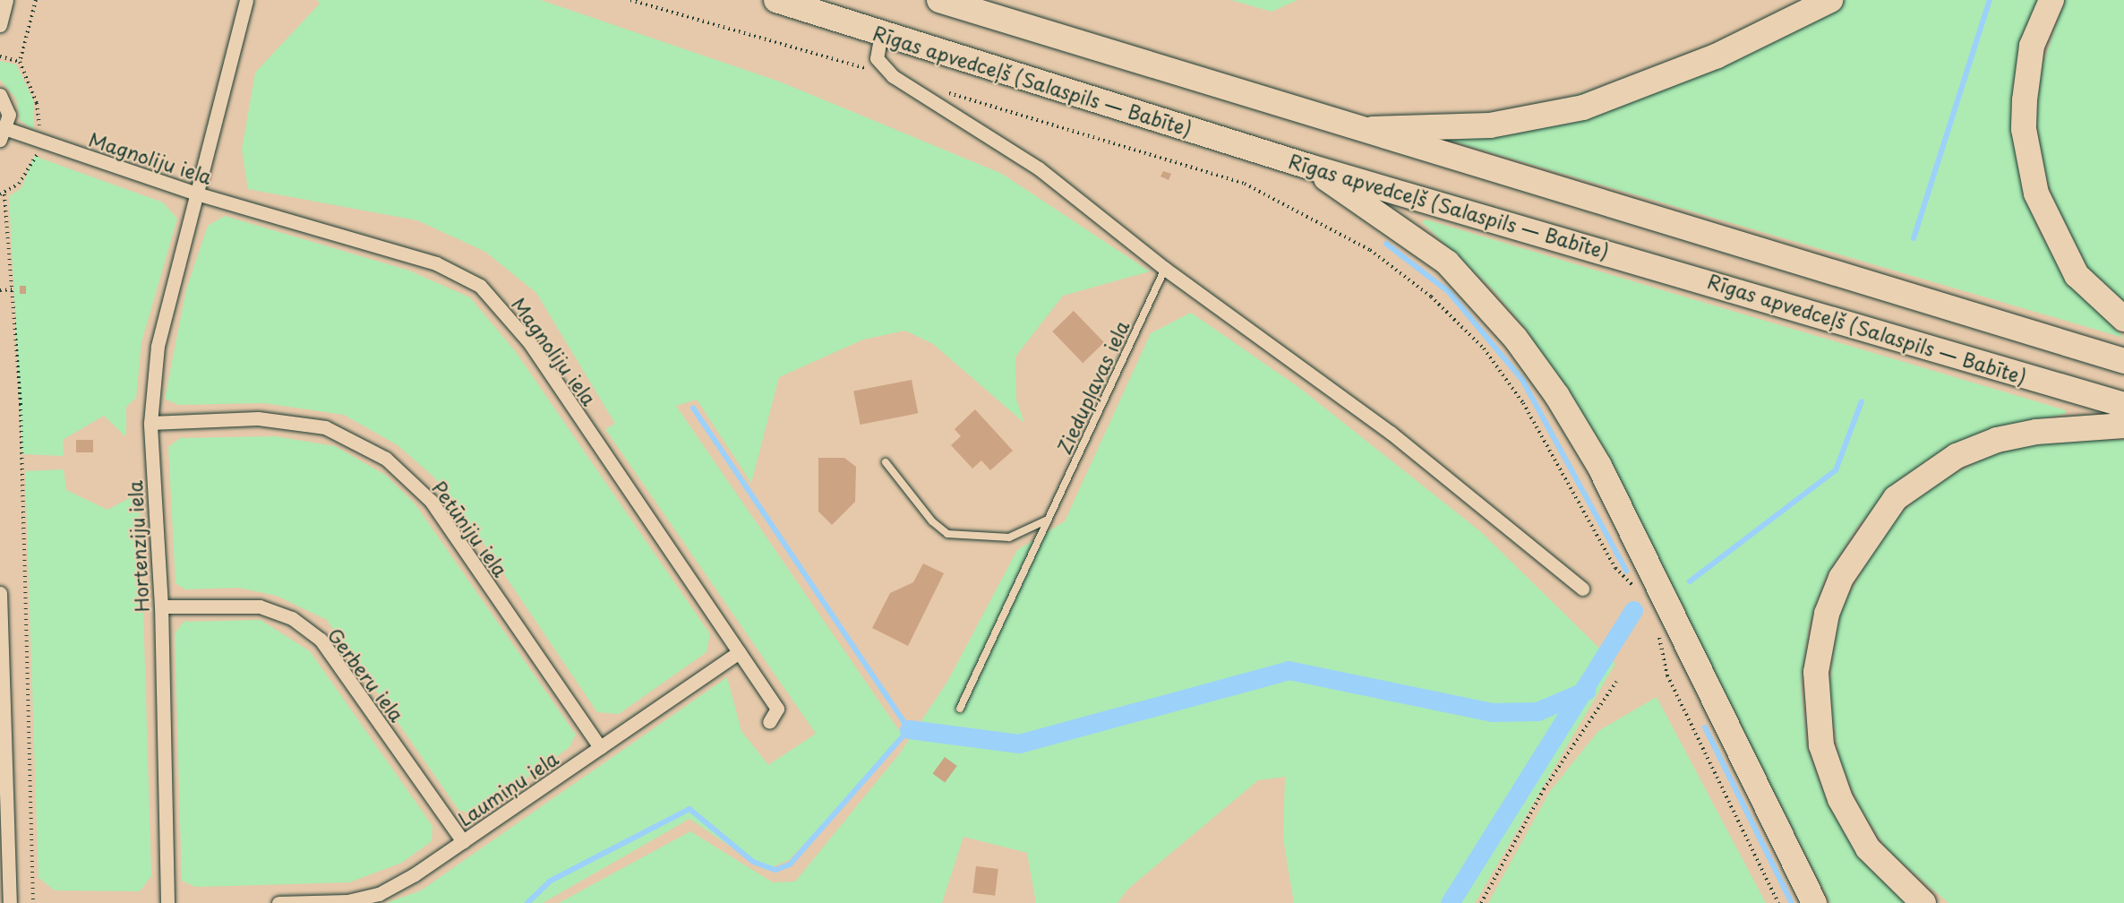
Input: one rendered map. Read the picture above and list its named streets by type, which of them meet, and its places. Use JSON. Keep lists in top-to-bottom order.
{
  "streets": {
    "highway": ["Rīgas apvedceļš (Salaspils — Babīte)"],
    "street": [
      "Magnoliju iela",
      "Petūniju iela",
      "Hortenziju iela",
      "Gerberu iela",
      "Laumiņu iela"
    ],
    "lane": ["Ziedupļavas iela"]
  },
  "crossings": [
    ["Magnoliju iela", "Hortenziju iela"],
    ["Magnoliju iela", "Laumiņu iela"],
    ["Petūniju iela", "Hortenziju iela"],
    ["Petūniju iela", "Laumiņu iela"],
    ["Hortenziju iela", "Gerberu iela"],
    ["Gerberu iela", "Laumiņu iela"]
  ]
}
